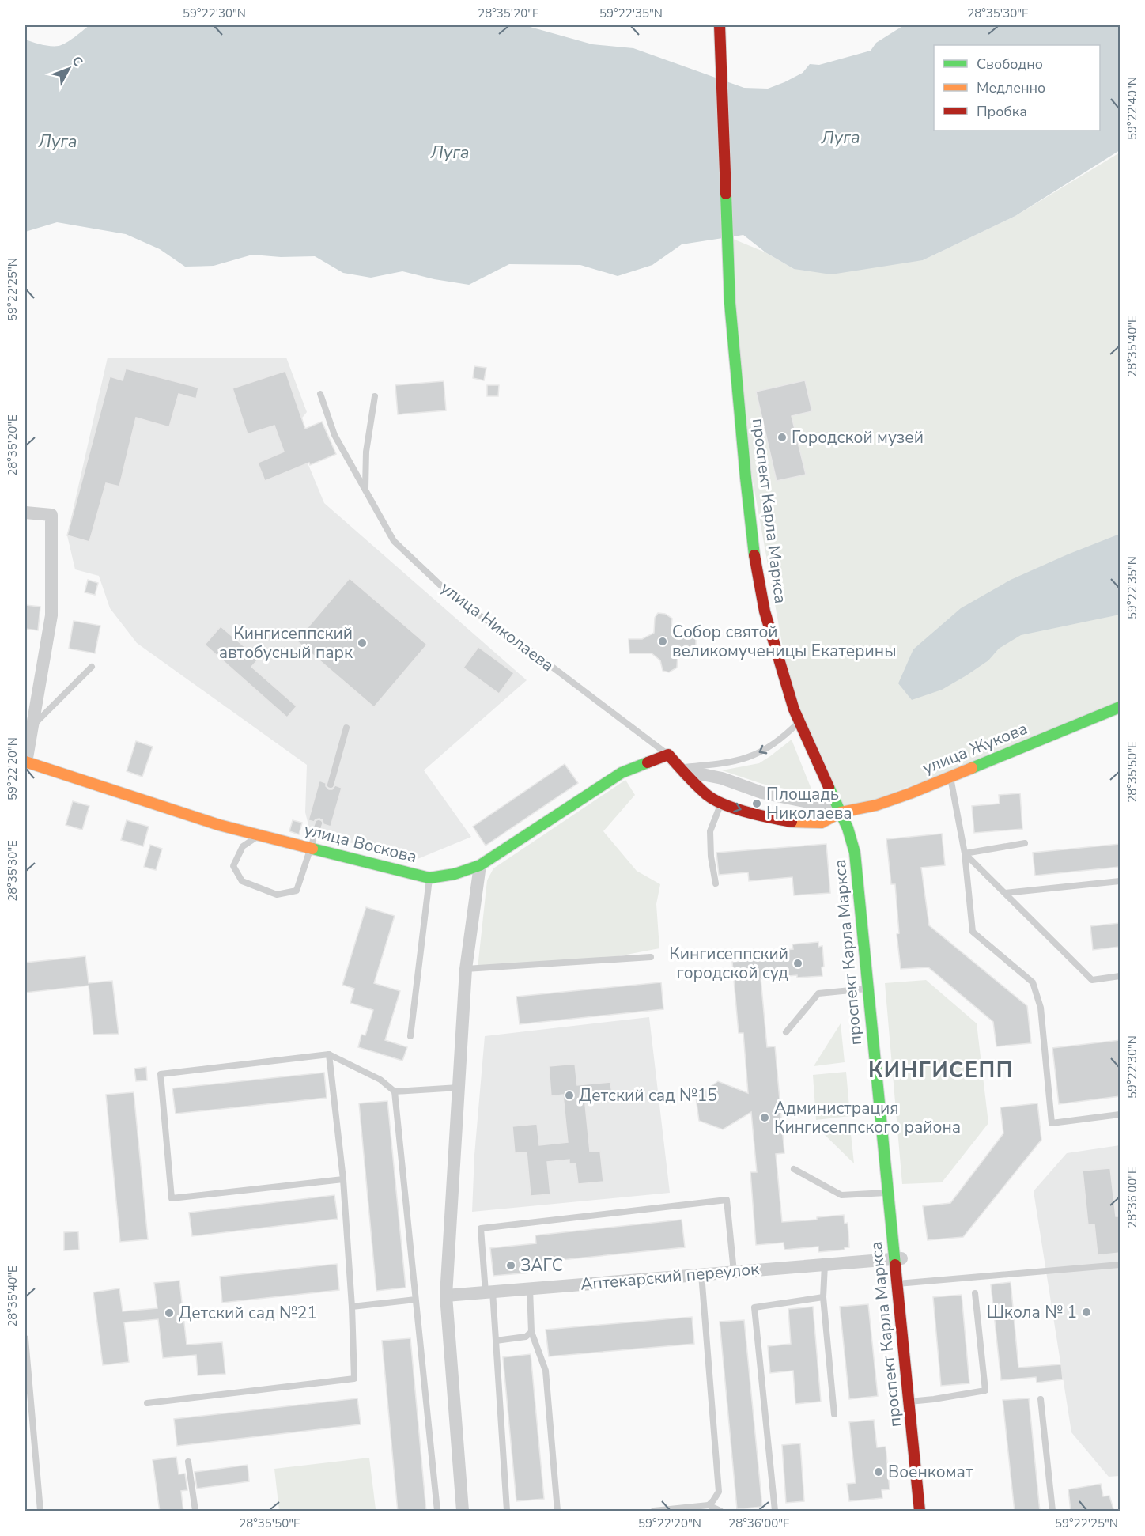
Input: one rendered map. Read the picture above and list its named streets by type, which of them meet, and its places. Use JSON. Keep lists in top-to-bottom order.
{
  "streets": {
    "main road": ["проспект Карла Маркса", "улица Жукова", "улица Воскова"],
    "street": ["Аптекарский переулок"],
    "lane": ["улица Николаева"]
  },
  "crossings": [
    ["проспект Карла Маркса", "улица Жукова"],
    ["проспект Карла Маркса", "Аптекарский переулок"],
    ["улица Николаева", "улица Жукова"],
    ["улица Николаева", "улица Воскова"],
    ["улица Жукова", "улица Воскова"]
  ],
  "districts": ["КИНГИСЕПП"],
  "water": ["Луга"],
  "places": [
    "Городской музей",
    "Собор святой великомученицы Екатерины",
    "Кингисеппский автобусный парк",
    "Площадь Николаева",
    "Кингисеппский городской суд",
    "Детский сад №15",
    "Администрация Кингисеппского района",
    "ЗАГС",
    "Школа № 1",
    "Детский сад №21",
    "Военкомат"
  ],
  "legend": ["Свободно", "Медленно", "Пробка"],
  "north": "top right",
  "coordinates": [
    "59°22'30\"N",
    "28°35'20\"E",
    "59°22'35\"N",
    "28°35'30\"E",
    "59°22'40\"N",
    "59°22'25\"N",
    "28°35'40\"E",
    "59°22'20\"N",
    "28°35'50\"E",
    "28°36'00\"E"
  ]
}
